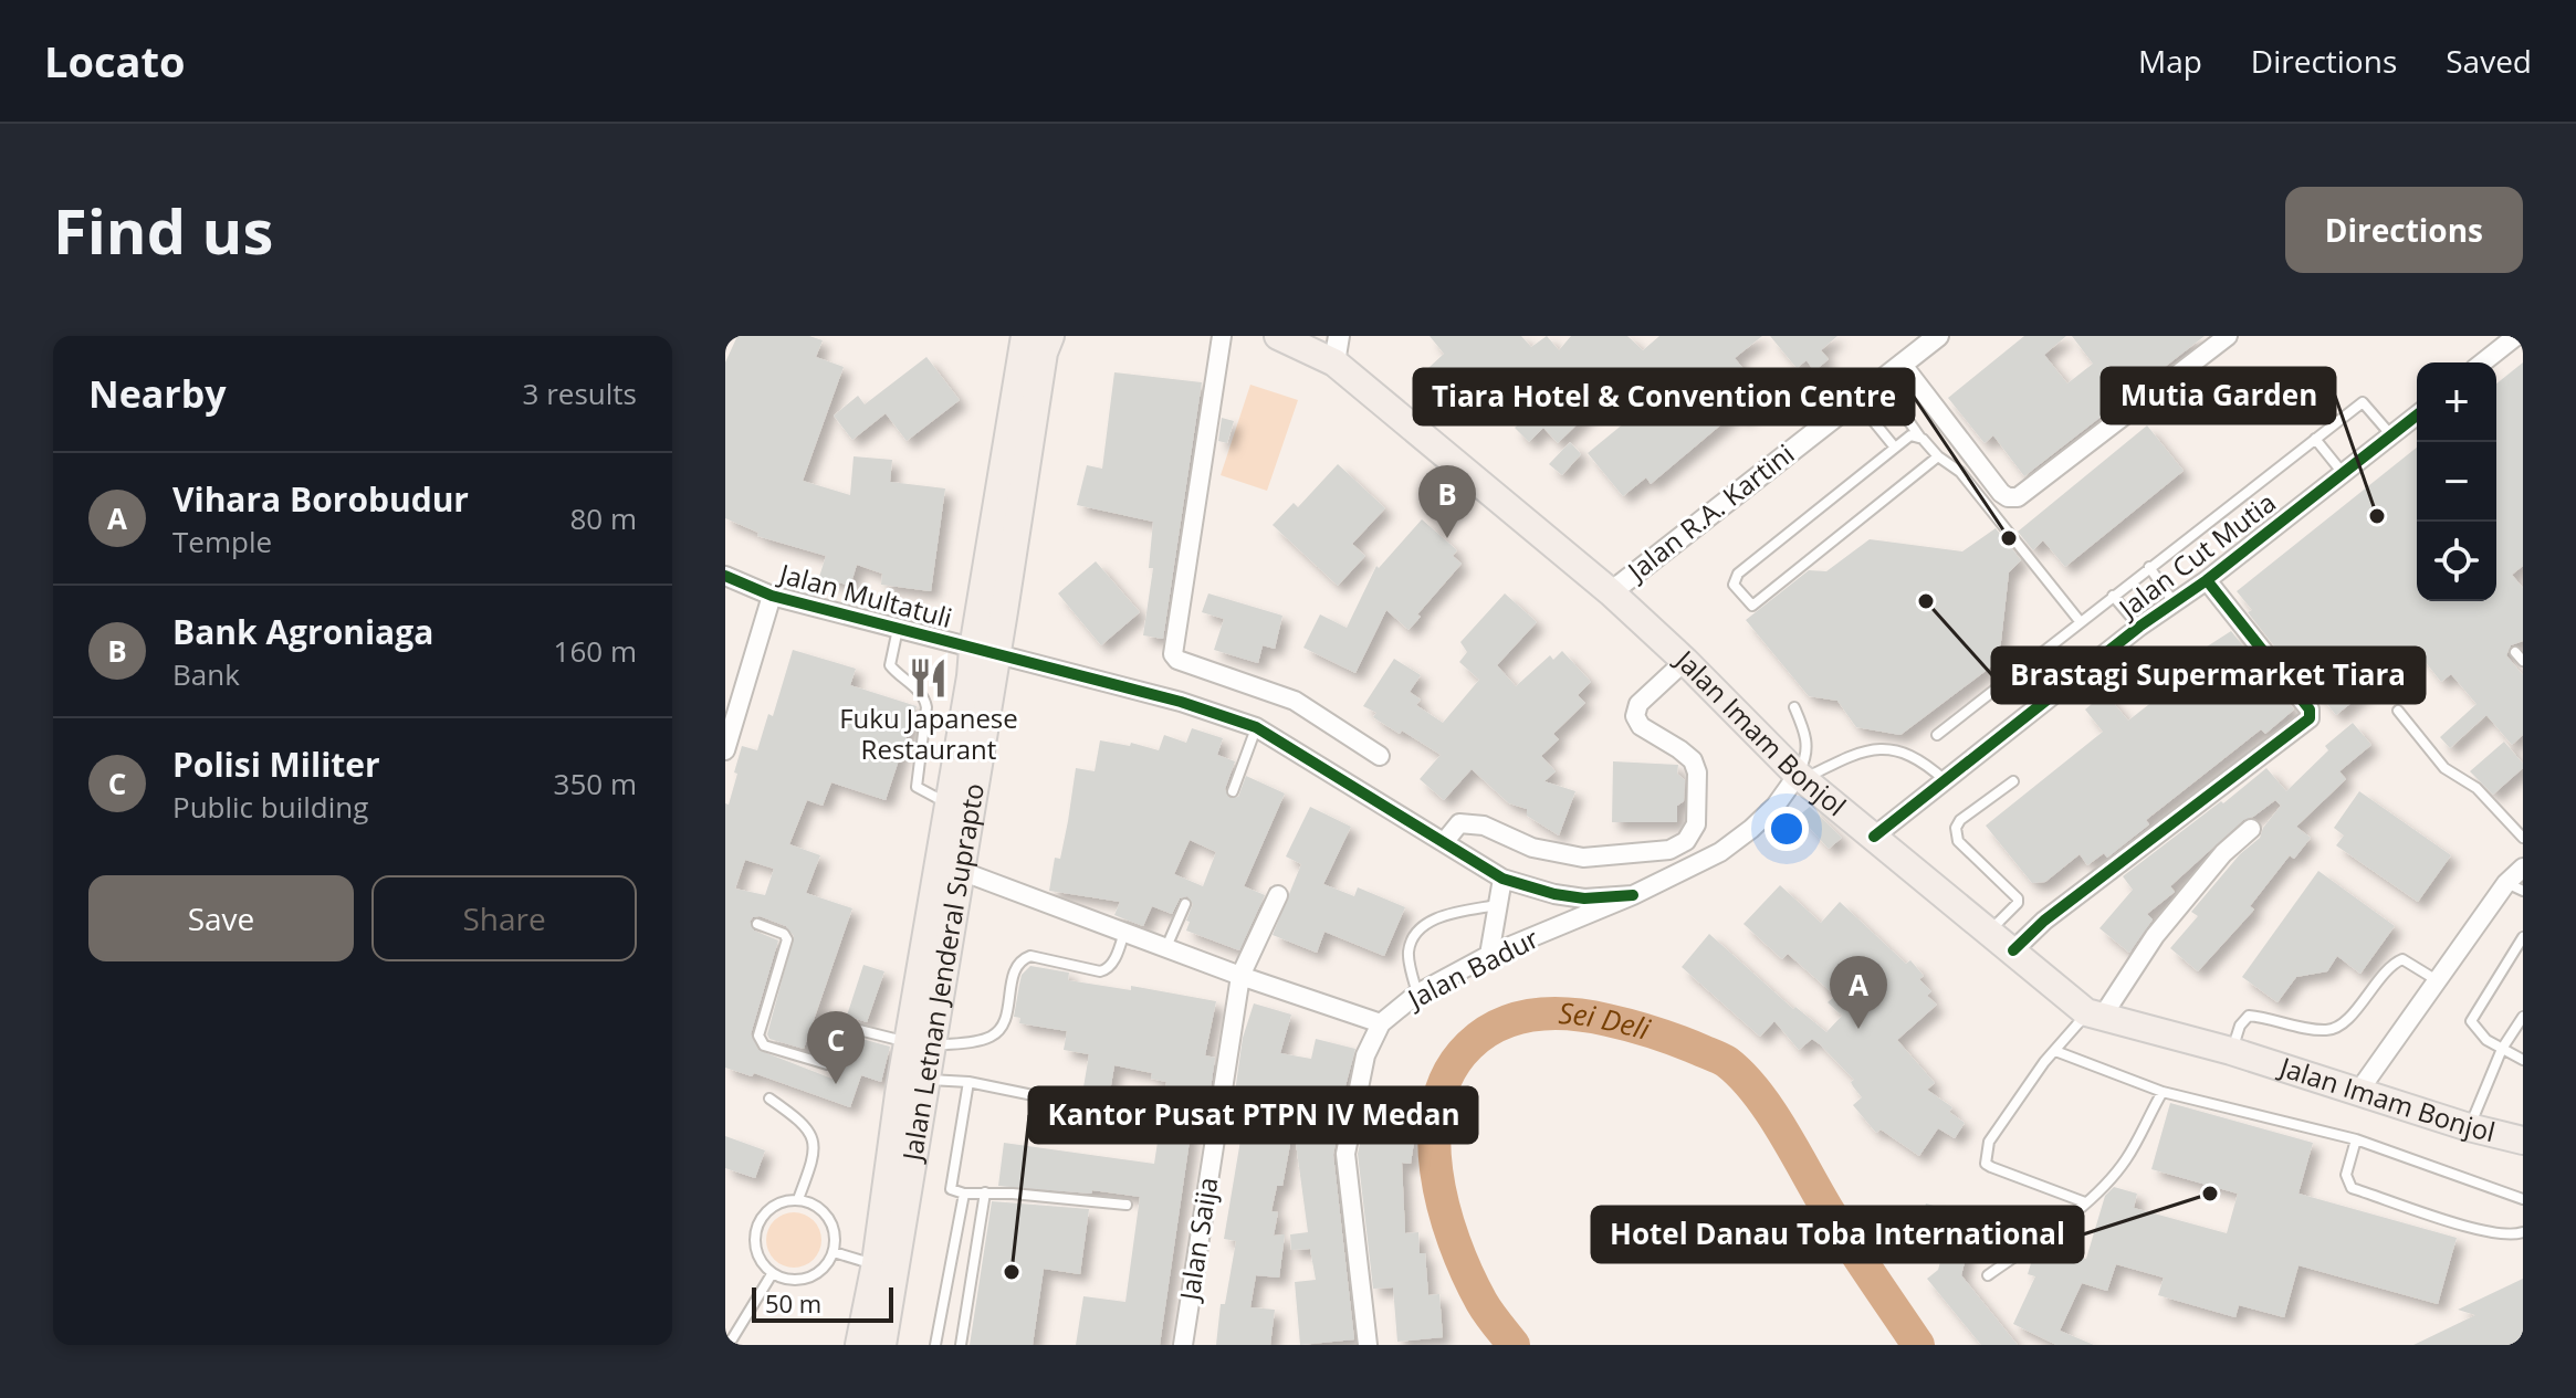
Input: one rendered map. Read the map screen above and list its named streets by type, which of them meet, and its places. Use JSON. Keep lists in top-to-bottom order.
{
  "streets": {
    "main road": ["Jalan Imam Bonjol", "Jalan Letnan Jenderal Suprapto"],
    "street": [
      "Jalan R.A. Kartini",
      "Jalan Cut Mutia",
      "Jalan Multatuli",
      "Jalan Badur",
      "Jalan Saija"
    ]
  },
  "crossings": [
    ["Jalan R.A. Kartini", "Jalan Imam Bonjol"],
    ["Jalan Cut Mutia", "Jalan Imam Bonjol"],
    ["Jalan Multatuli", "Jalan Badur"],
    ["Jalan Multatuli", "Jalan Letnan Jenderal Suprapto"],
    ["Jalan Imam Bonjol", "Jalan Badur"]
  ],
  "water": ["Sei Deli"],
  "places": {
    "other": [
      "Mutia Garden",
      "Tiara Hotel & Convention Centre",
      "Brastagi Supermarket Tiara",
      "Hotel Danau Toba International",
      "Kantor Pusat PTPN IV Medan"
    ],
    "restaurant": ["Fuku Japanese Restaurant"]
  },
  "scale_bar": "50 m",
  "page": {
    "header": "Locato",
    "nav": ["Map", "Directions", "Saved"],
    "buttons": [
      "Directions",
      ["Save", "Share"]
    ],
    "title": "Find us",
    "heading": ["Nearby", "3 results"],
    "map_buttons": ["+", "−"],
    "list": [
      {
        "mark": "A",
        "name": "Vihara Borobudur",
        "note": "Temple",
        "value": "80 m"
      },
      {
        "mark": "B",
        "name": "Bank Agroniaga",
        "note": "Bank",
        "value": "160 m"
      },
      {
        "mark": "C",
        "name": "Polisi Militer",
        "note": "Public building",
        "value": "350 m"
      }
    ],
    "pins": ["B", "A", "C"],
    "scale": "50 m"
  }
}
